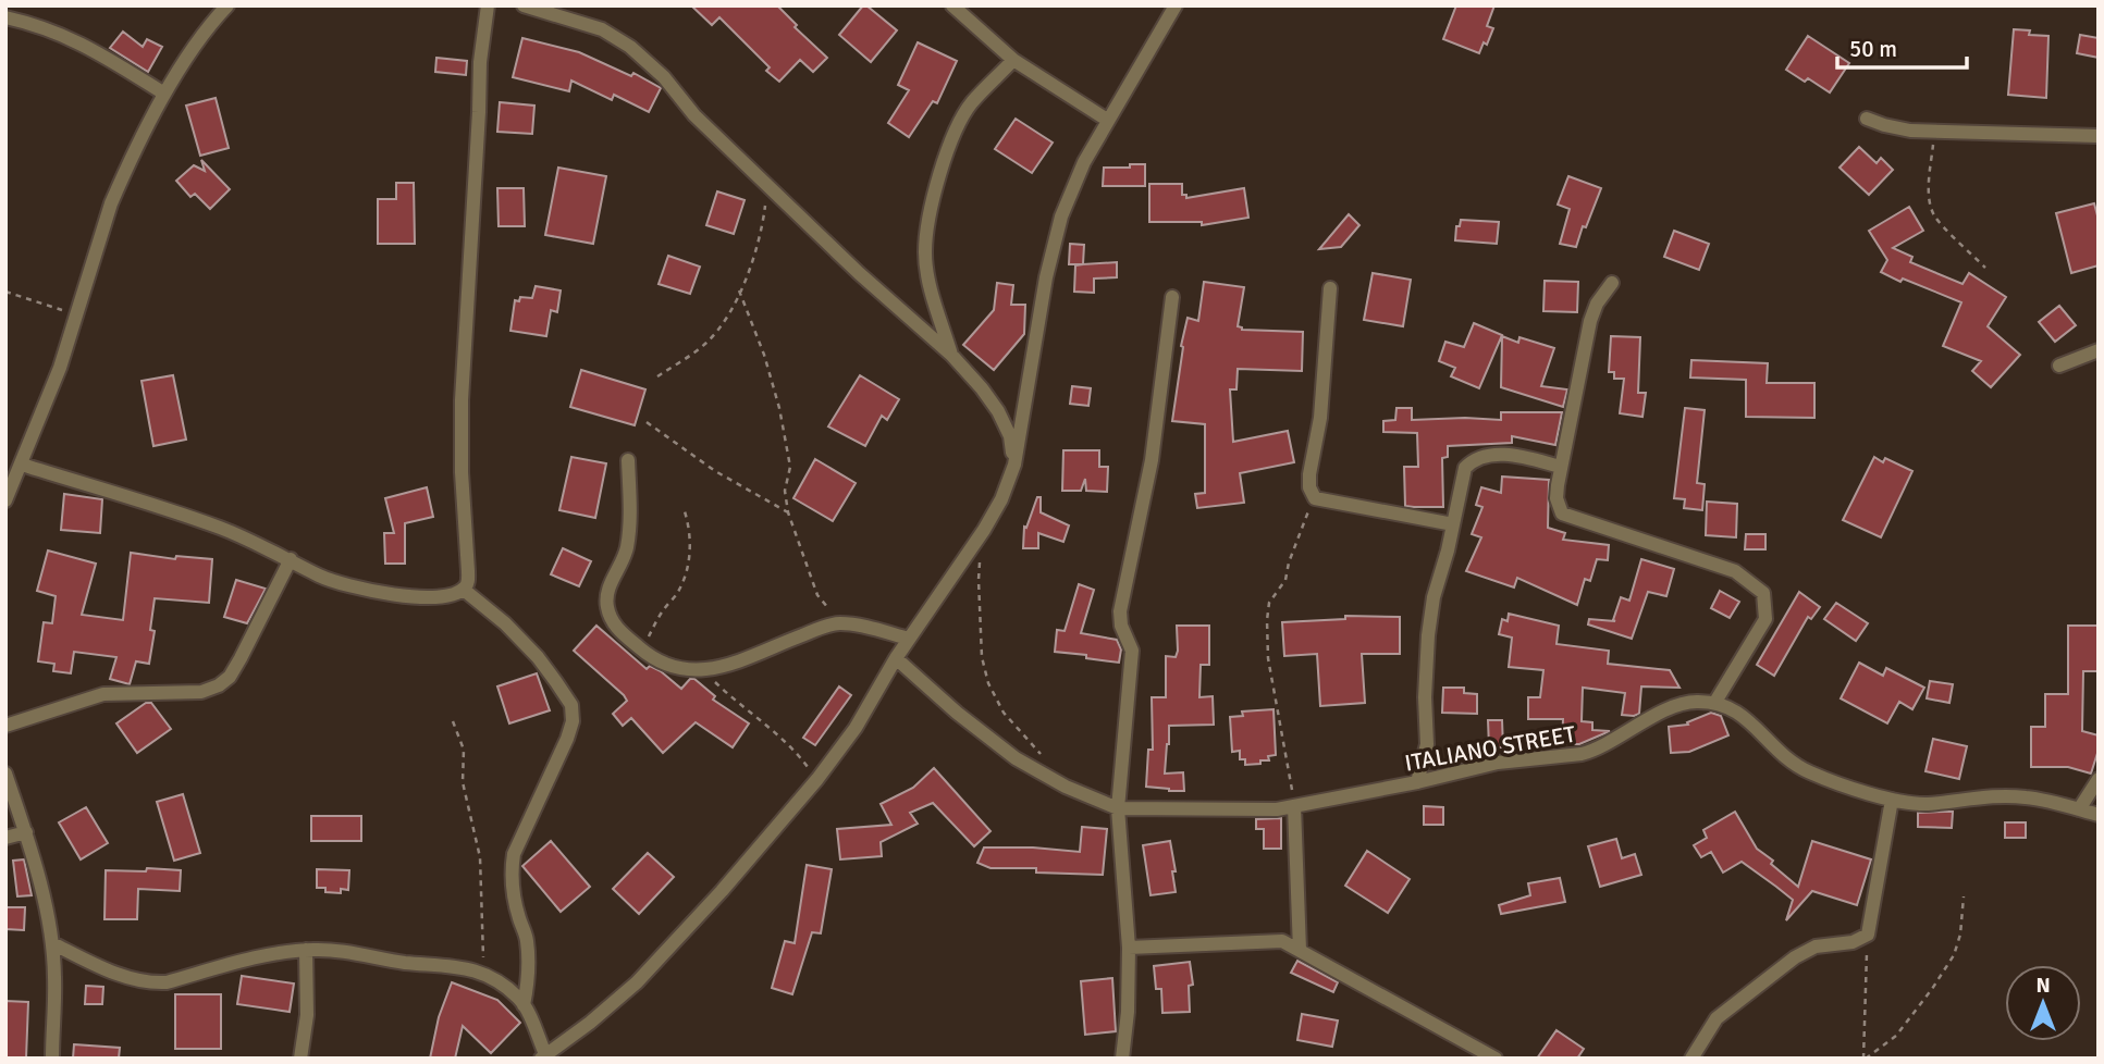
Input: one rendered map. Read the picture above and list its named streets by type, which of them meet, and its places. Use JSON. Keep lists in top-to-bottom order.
{
  "streets": {
    "street": ["ITALIANO STREET"]
  },
  "scale_bar": "50 m",
  "north": "top"
}
